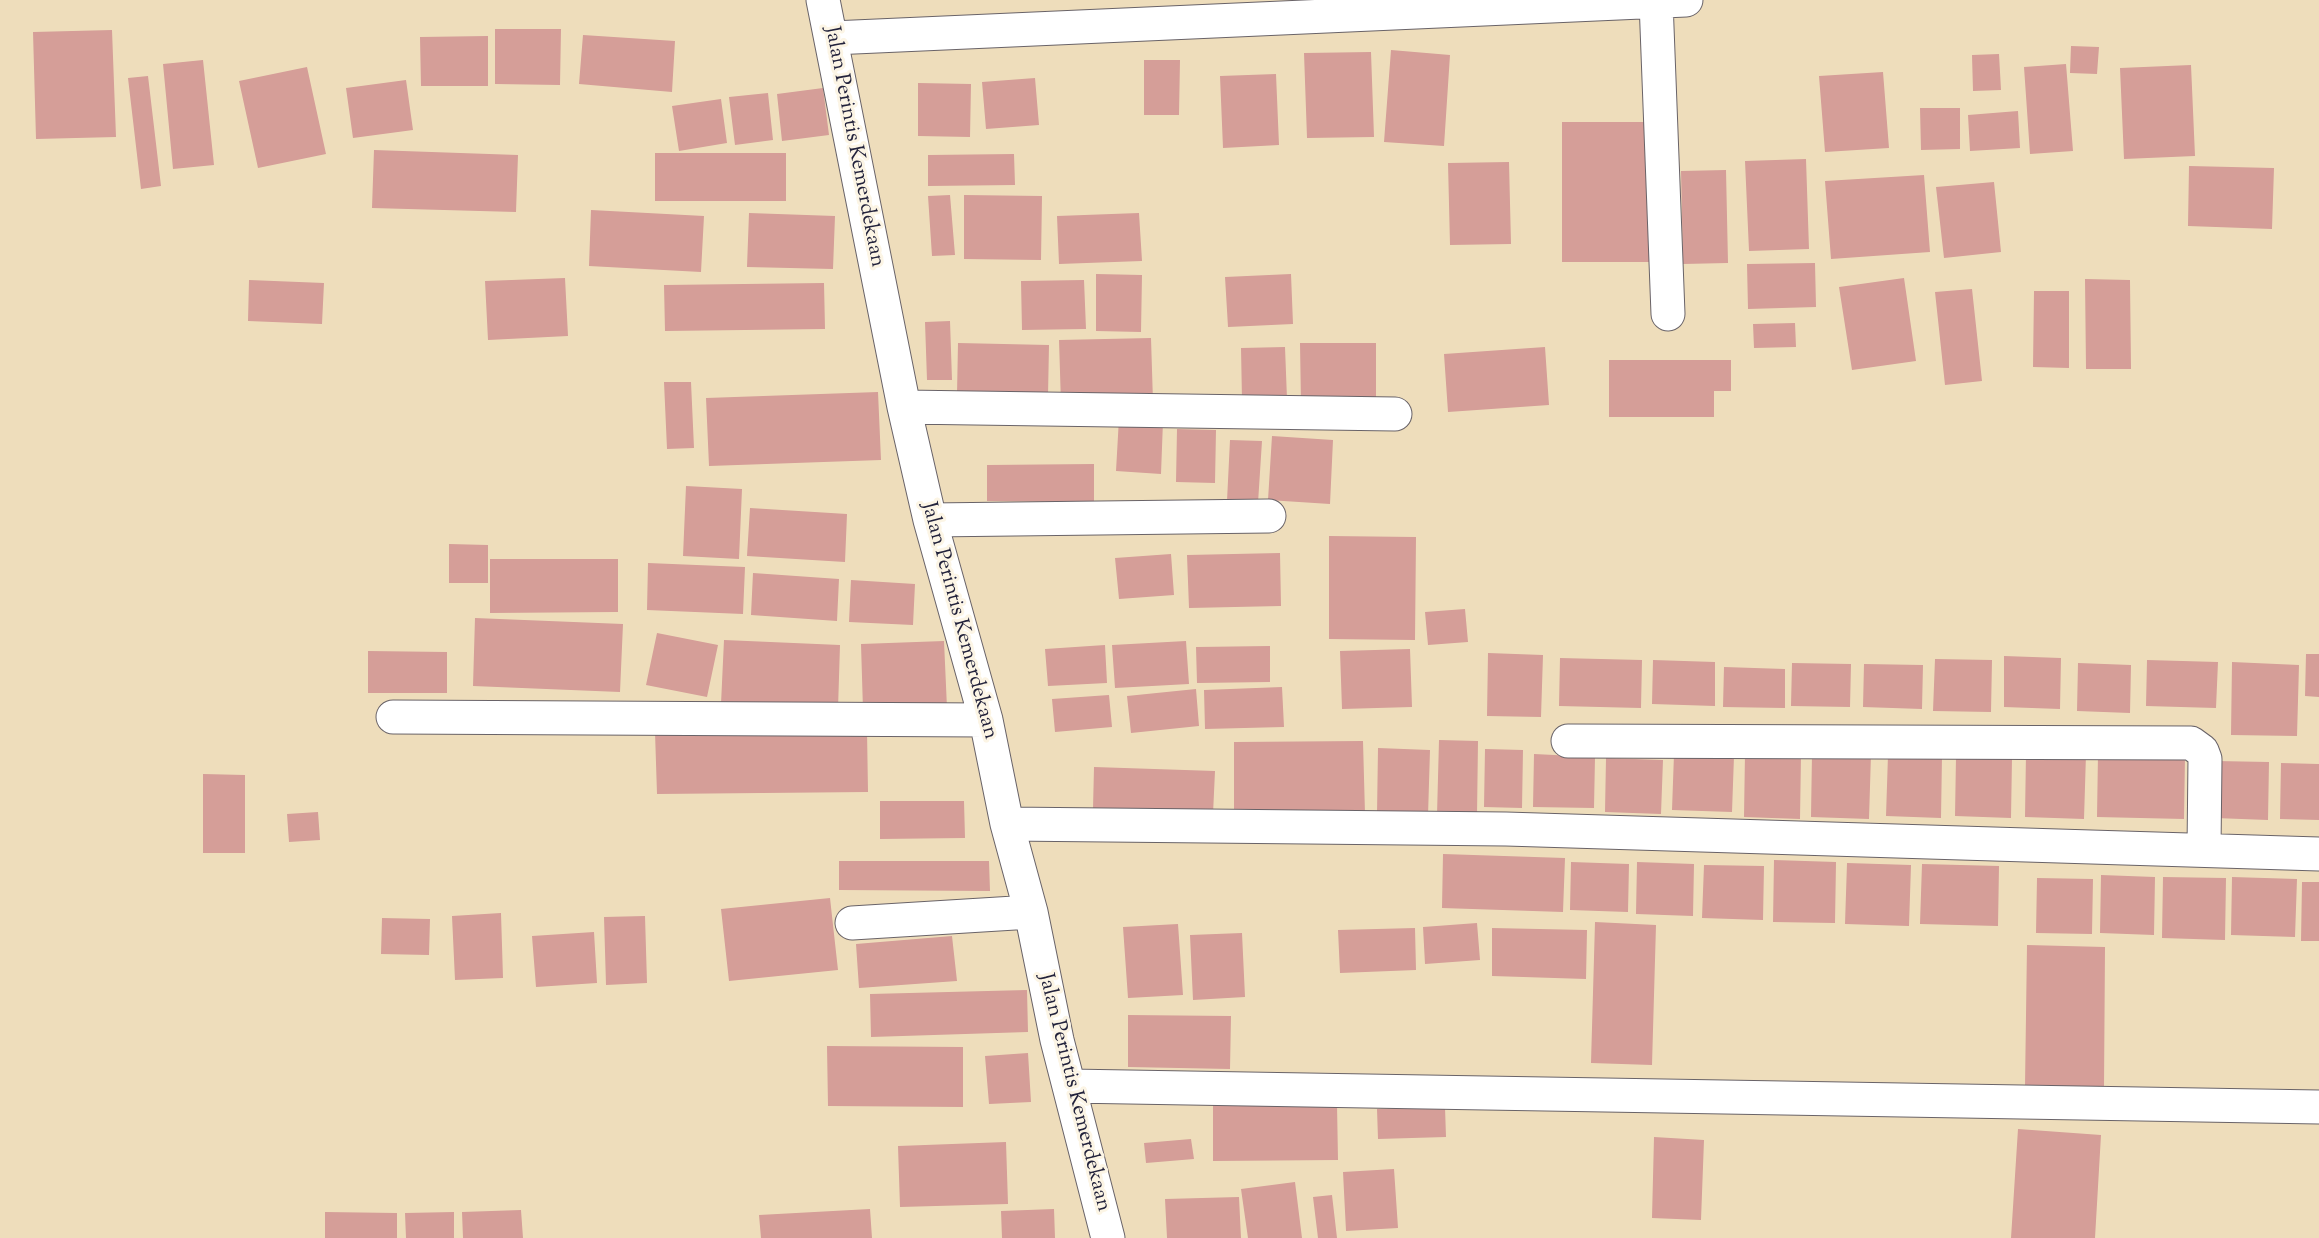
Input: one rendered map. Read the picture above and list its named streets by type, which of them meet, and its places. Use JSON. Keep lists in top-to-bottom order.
{
  "streets": {
    "street": ["Jalan Perintis Kemerdekaan"]
  }
}
